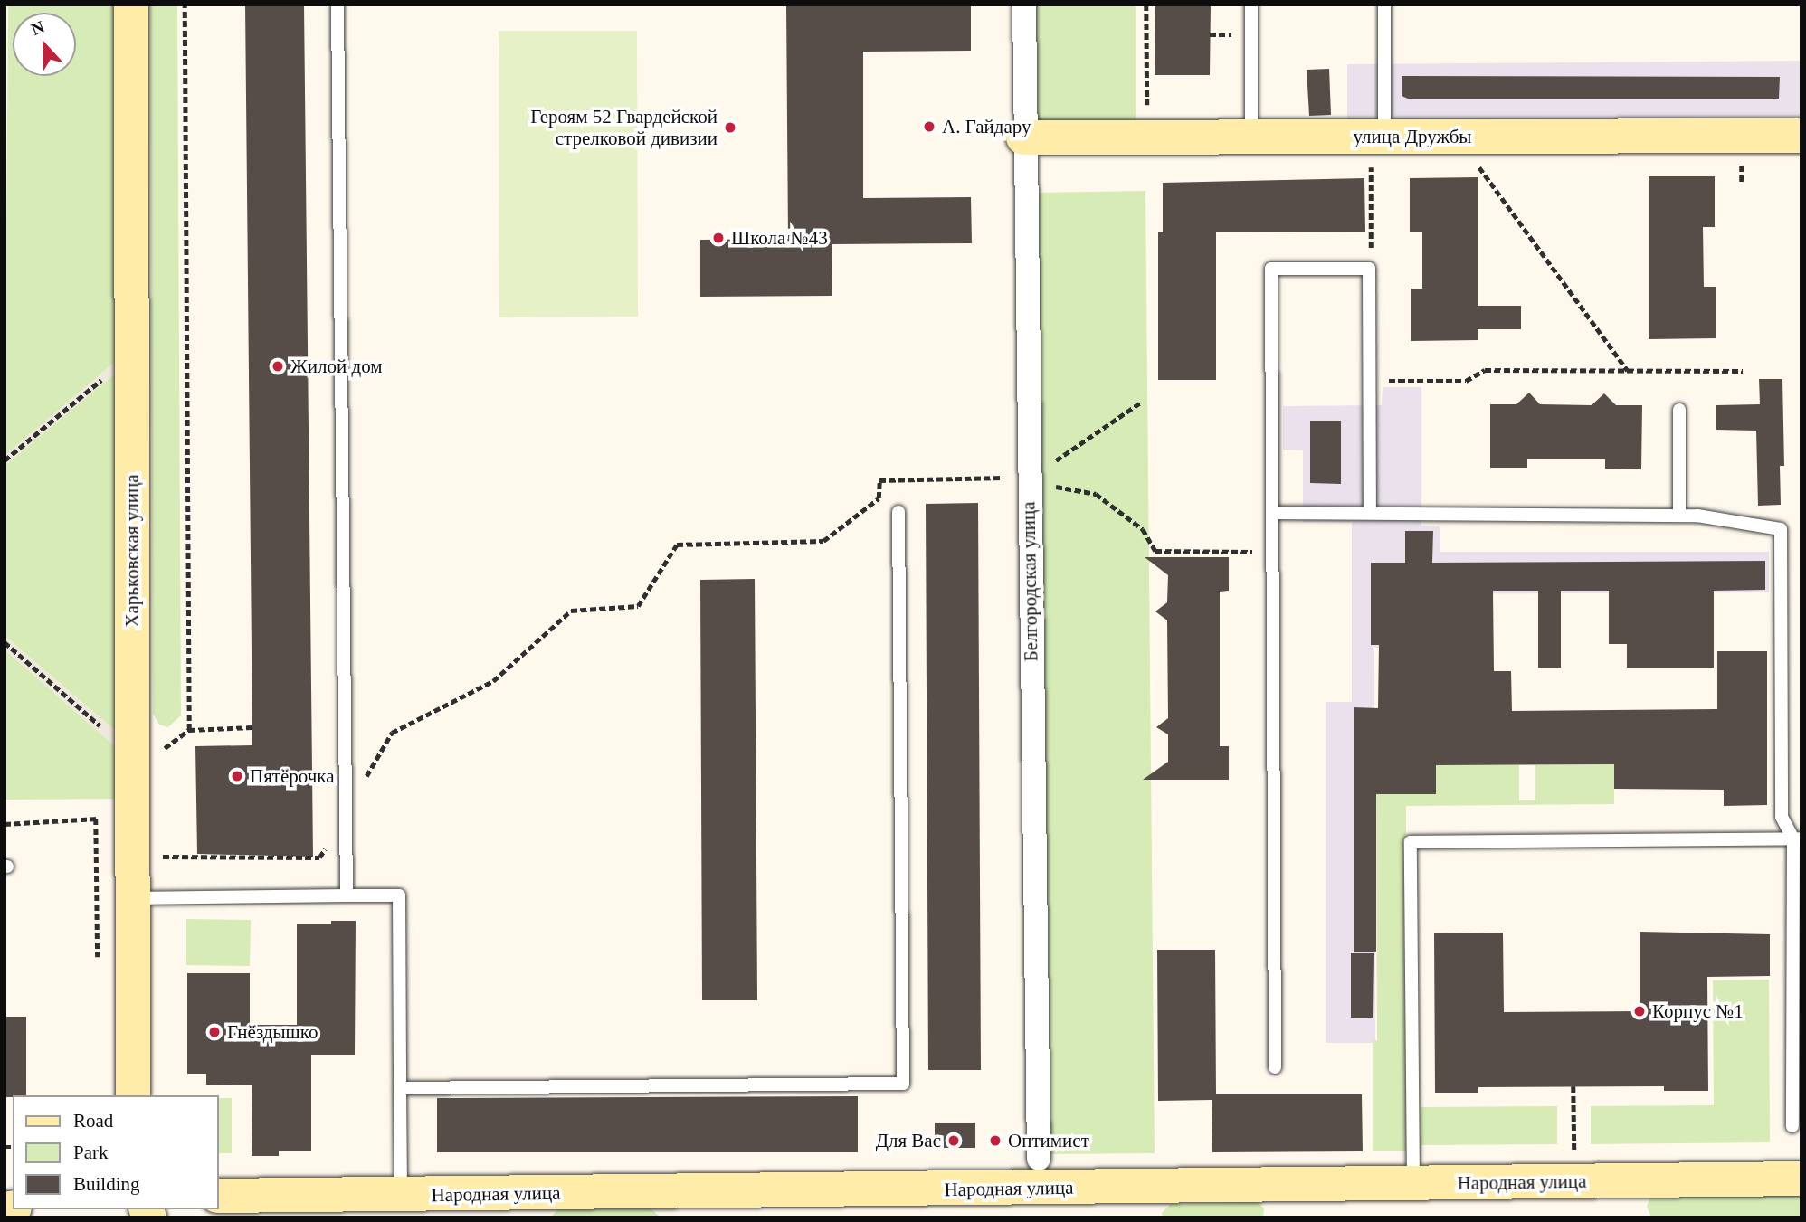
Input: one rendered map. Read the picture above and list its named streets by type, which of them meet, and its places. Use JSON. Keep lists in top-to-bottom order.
{
  "streets": {
    "street": [
      "улица Дружбы",
      "Харьковская улица",
      "Белгородская улица",
      "Народная улица"
    ]
  },
  "crossings": [
    ["улица Дружбы", "Белгородская улица"]
  ],
  "places": [
    "А. Гайдару",
    "Героям 52 Гвардейской стрелковой дивизии",
    "Школа №43",
    "Жилой дом",
    "Пятёрочка",
    "Корпус №1",
    "Гнёздышко",
    "Для Вас",
    "Оптимист"
  ],
  "legend": ["Road", "Park", "Building"],
  "north": "top"
}
